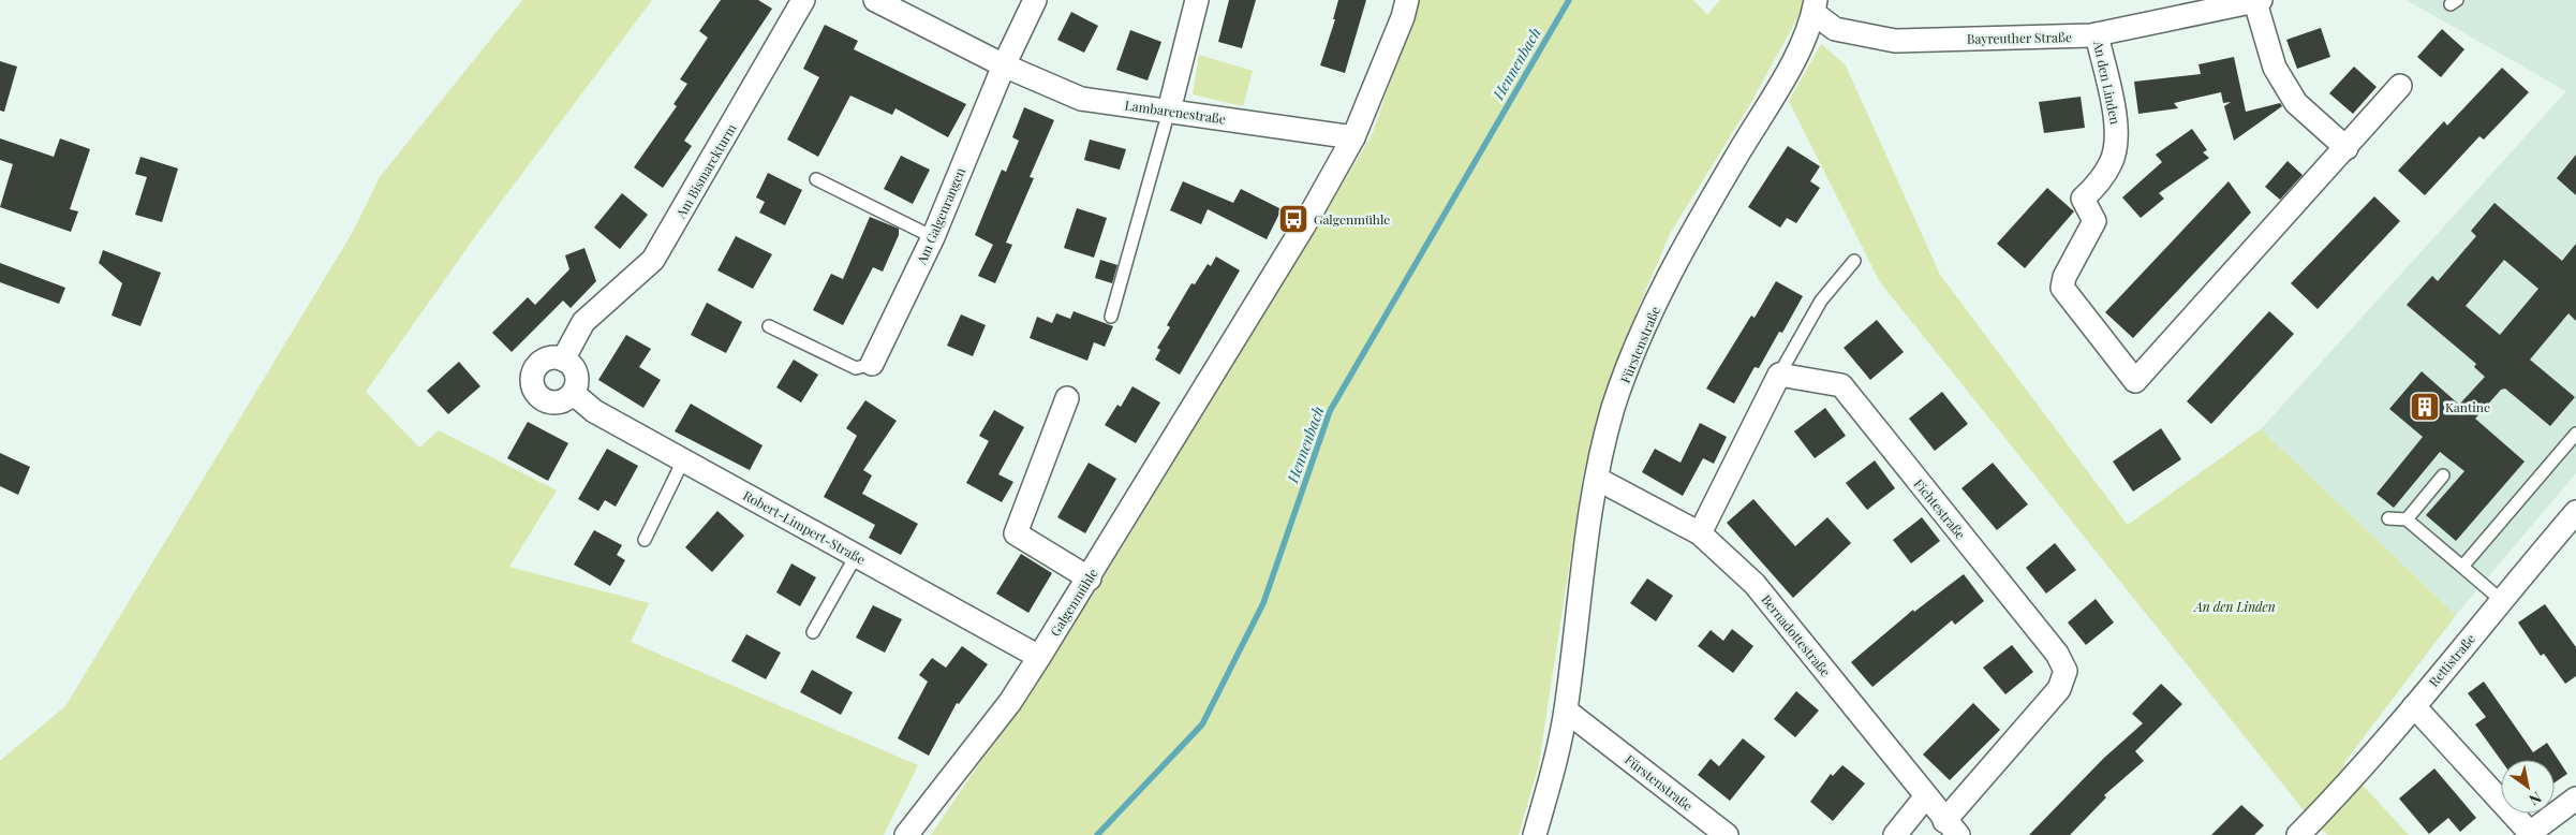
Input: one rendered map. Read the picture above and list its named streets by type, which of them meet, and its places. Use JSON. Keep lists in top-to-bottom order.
{
  "streets": {
    "street": [
      "Bayreuther Straße",
      "An den Linden",
      "Lambarenestraße",
      "Am Bismarckturm",
      "Am Galgenrangen",
      "Fürstenstraße",
      "Fichtestraße",
      "Robert-Limpert-Straße",
      "Galgenmühle",
      "Bernadottestraße",
      "Rettistraße"
    ]
  },
  "crossings": [
    ["Bayreuther Straße", "An den Linden"],
    ["Bayreuther Straße", "Fürstenstraße"],
    ["Lambarenestraße", "Am Galgenrangen"],
    ["Lambarenestraße", "Galgenmühle"],
    ["Am Bismarckturm", "Robert-Limpert-Straße"],
    ["Fürstenstraße", "Bernadottestraße"],
    ["Fichtestraße", "Bernadottestraße"],
    ["Robert-Limpert-Straße", "Galgenmühle"]
  ],
  "water": ["Hennenbach"],
  "parks": ["An den Linden"],
  "places": {
    "bus stop": ["Galgenmühle"],
    "building": ["Kantine"]
  },
  "north": "bottom right"
}
